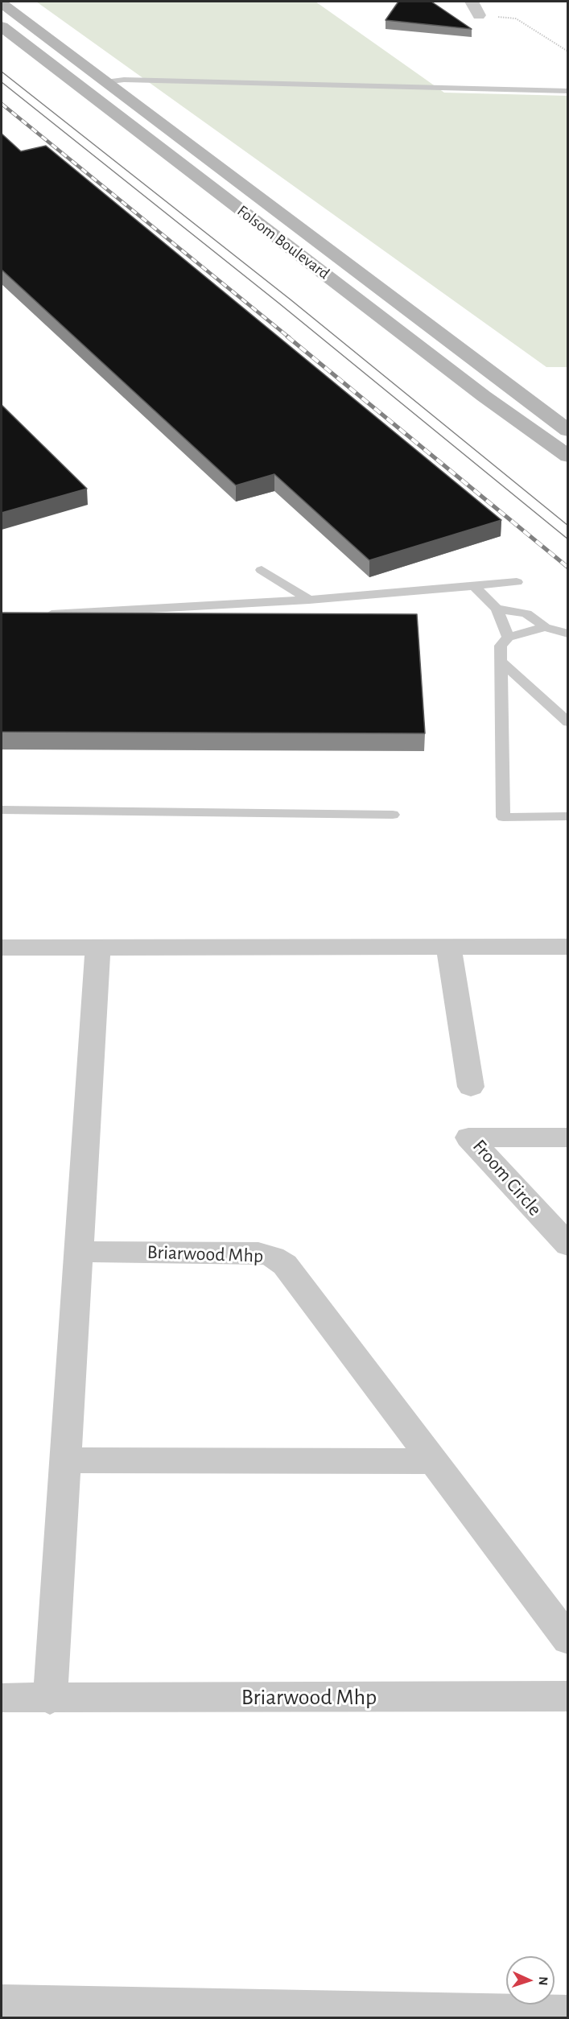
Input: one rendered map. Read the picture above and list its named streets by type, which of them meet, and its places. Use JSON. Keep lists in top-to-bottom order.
{
  "streets": {
    "main road": ["Folsom Boulevard"],
    "street": ["Froom Circle", "Briarwood Mhp"]
  },
  "north": "right"
}
